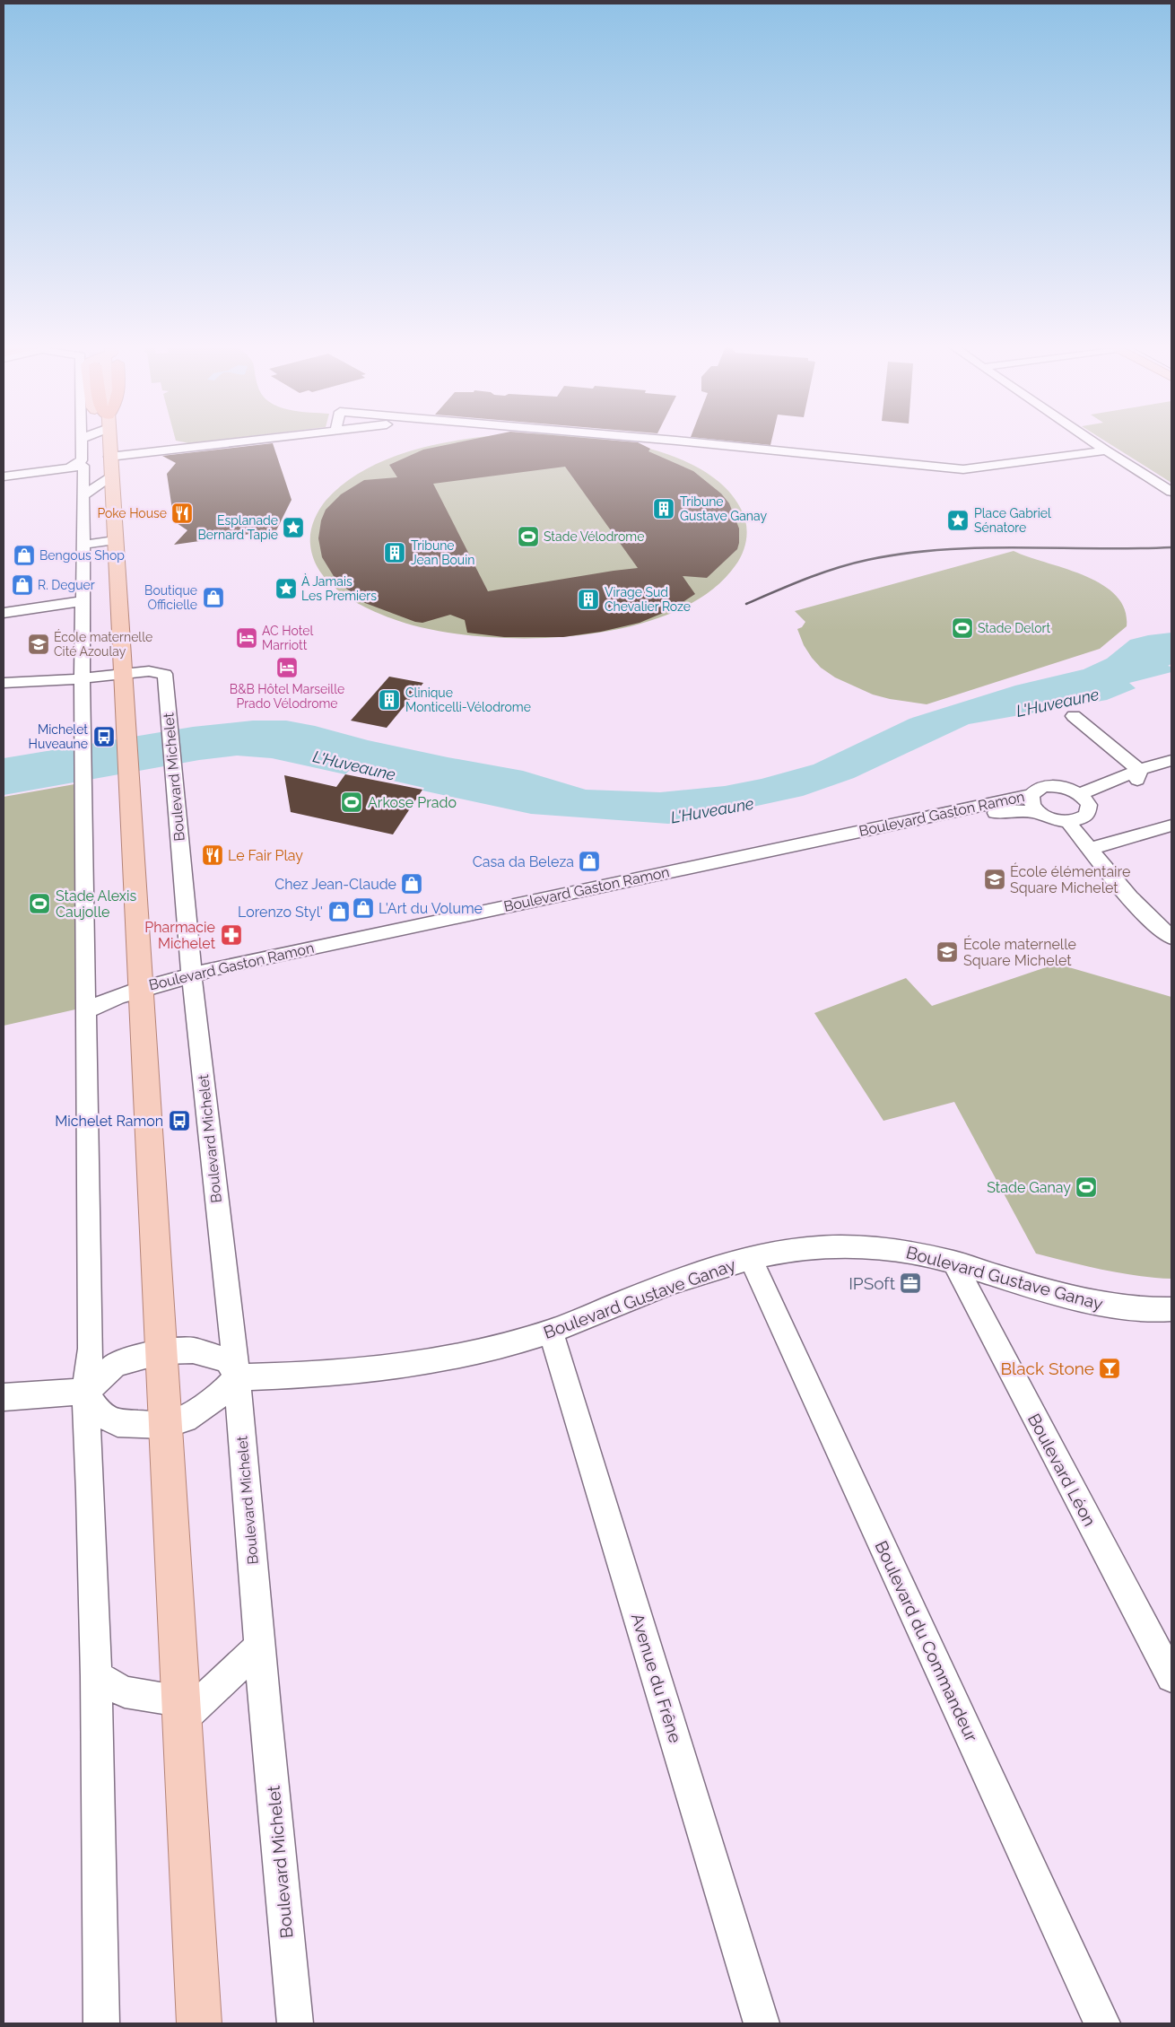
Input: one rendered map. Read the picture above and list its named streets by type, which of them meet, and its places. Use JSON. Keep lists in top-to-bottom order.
{
  "streets": {
    "street": [
      "Boulevard Michelet",
      "Boulevard Gaston Ramon",
      "Boulevard Gustave Ganay",
      "Boulevard Léon",
      "Boulevard du Commandeur",
      "Avenue du Frêne"
    ]
  },
  "crossings": [
    ["Boulevard Michelet", "Boulevard Gaston Ramon"],
    ["Boulevard Michelet", "Boulevard Gustave Ganay"],
    ["Boulevard Gustave Ganay", "Boulevard Léon"],
    ["Boulevard Gustave Ganay", "Boulevard du Commandeur"],
    ["Boulevard Gustave Ganay", "Avenue du Frêne"]
  ],
  "water": ["L'Huveaune"],
  "places": {
    "building": [
      "Tribune Gustave Ganay",
      "Tribune Jean Bouin",
      "Virage Sud Chevalier Roze",
      "Clinique Monticelli-Vélodrome"
    ],
    "restaurant": ["Poke House", "Le Fair Play"],
    "place": ["Place Gabriel Sénatore", "Esplanade Bernard Tapie", "À Jamais Les Premiers"],
    "sports": [
      "Stade Vélodrome",
      "Stade Delort",
      "Arkose Prado",
      "Stade Alexis Caujolle",
      "Stade Ganay"
    ],
    "shop": [
      "Bengous Shop",
      "R. Deguer",
      "Boutique Officielle",
      "Casa da Beleza",
      "Chez Jean-Claude",
      "L'Art du Volume",
      "Lorenzo Styl'"
    ],
    "hotel": ["AC Hotel Marriott", "B&B Hôtel Marseille Prado Vélodrome"],
    "school or university": ["École maternelle Cité Azoulay", "École élémentaire Square Michelet", "École maternelle Square Michelet"],
    "bus stop": ["Michelet Huveaune", "Michelet Ramon"],
    "pharmacy": ["Pharmacie Michelet"],
    "office": ["IPSoft"],
    "bar": ["Black Stone"]
  }
}
